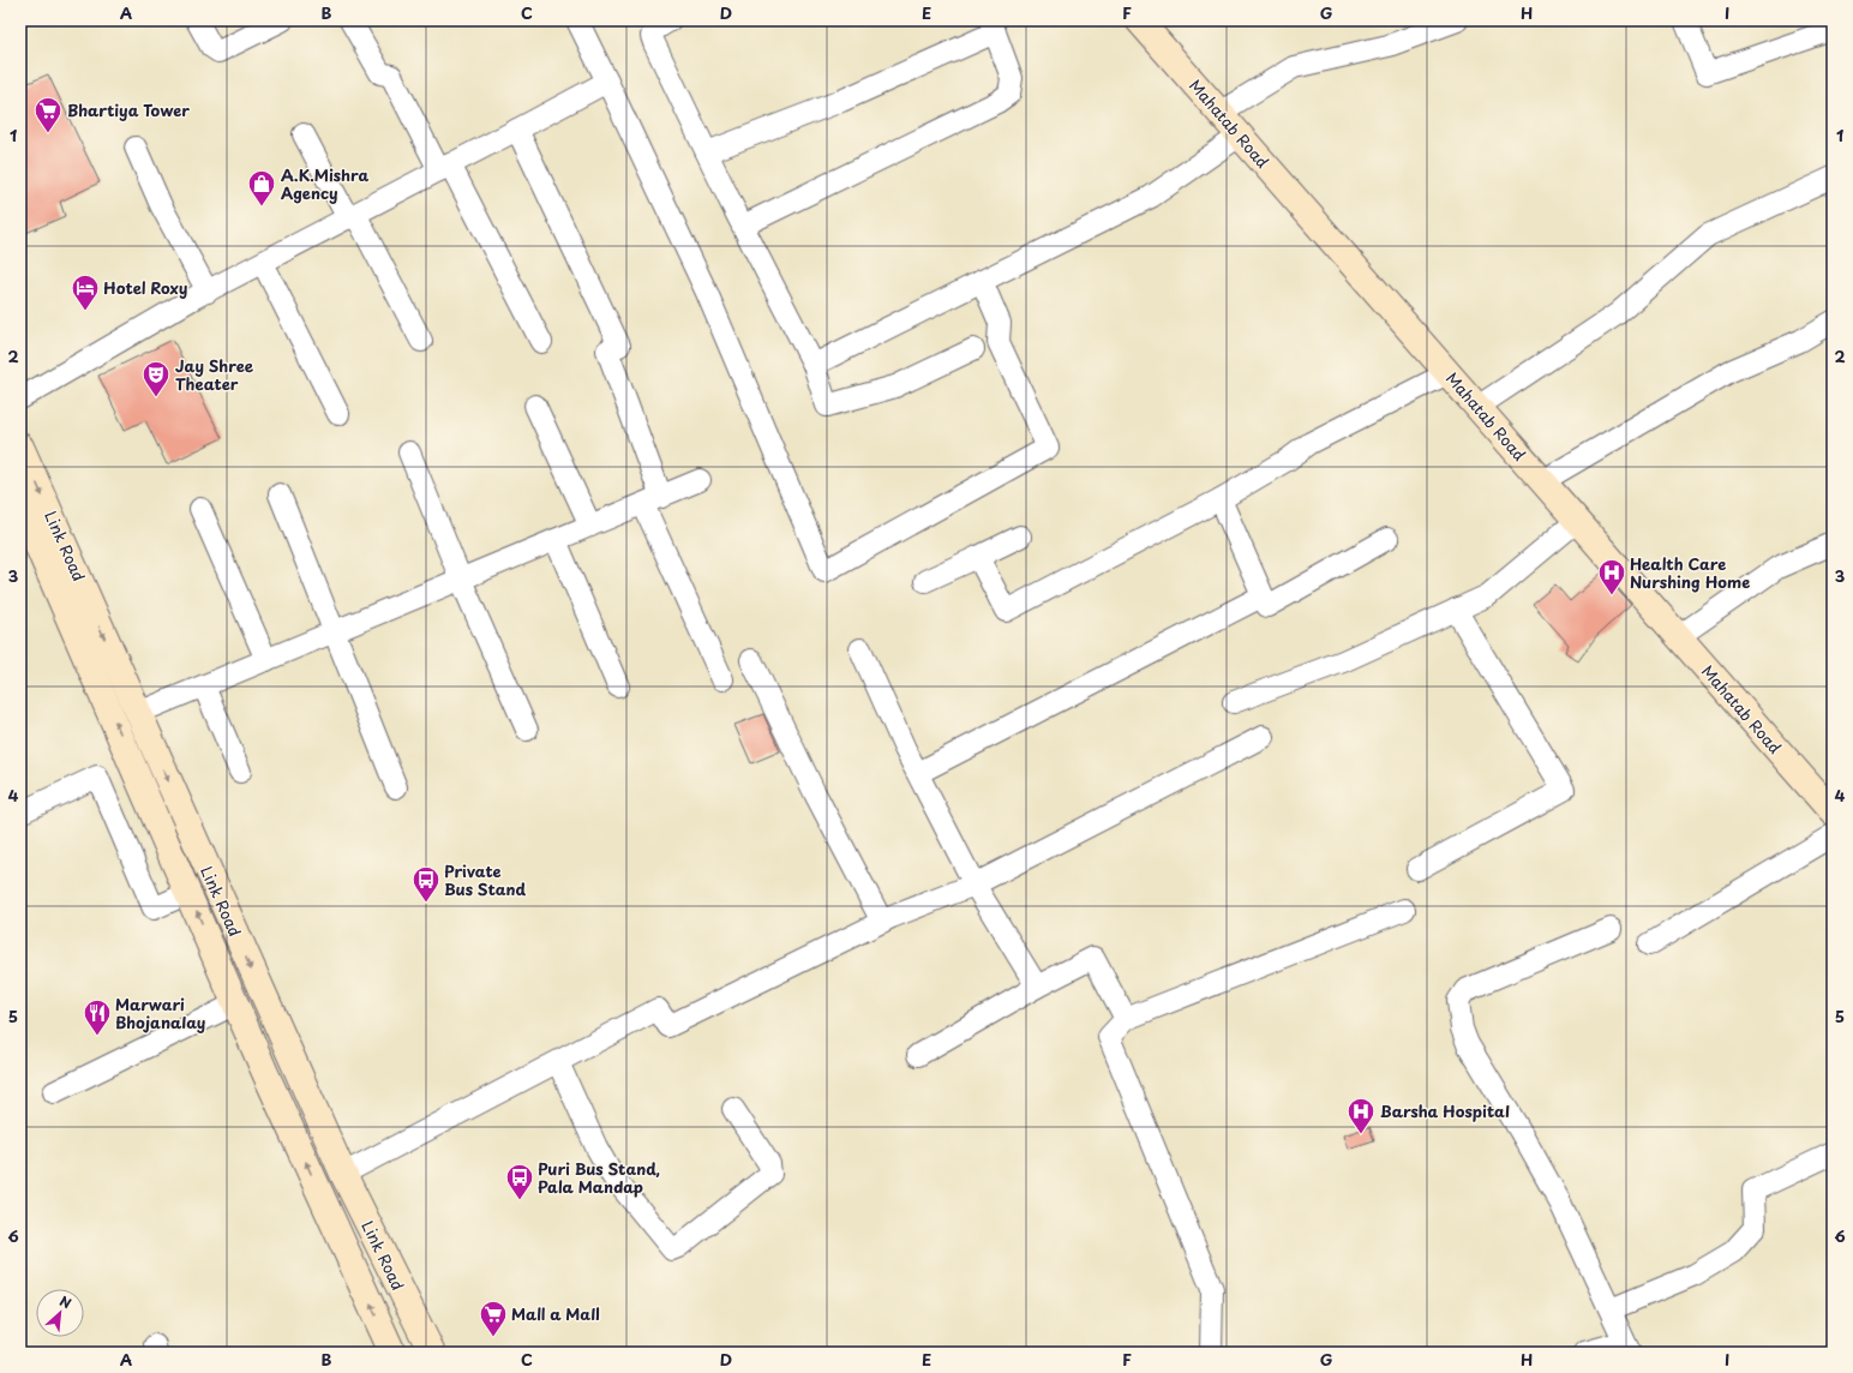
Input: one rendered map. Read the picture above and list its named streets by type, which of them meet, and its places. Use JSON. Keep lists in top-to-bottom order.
{
  "streets": {
    "main road": ["Mahatab Road", "Link Road"]
  },
  "places": {
    "supermarket": ["Bhartiya Tower", "Mall a Mall"],
    "shop": ["A.K.Mishra Agency"],
    "hotel": ["Hotel Roxy"],
    "theatre": ["Jay Shree Theater"],
    "hospital": ["Health Care Nurshing Home", "Barsha Hospital"],
    "bus stop": ["Private Bus Stand", "Puri Bus Stand, Pala Mandap"],
    "restaurant": ["Marwari Bhojanalay"]
  },
  "north": "top right",
  "grid": {
    "columns": [
      "A",
      "B",
      "C",
      "D",
      "E",
      "F",
      "G",
      "H",
      "I"
    ],
    "rows": [
      "1",
      "2",
      "3",
      "4",
      "5",
      "6"
    ]
  }
}
